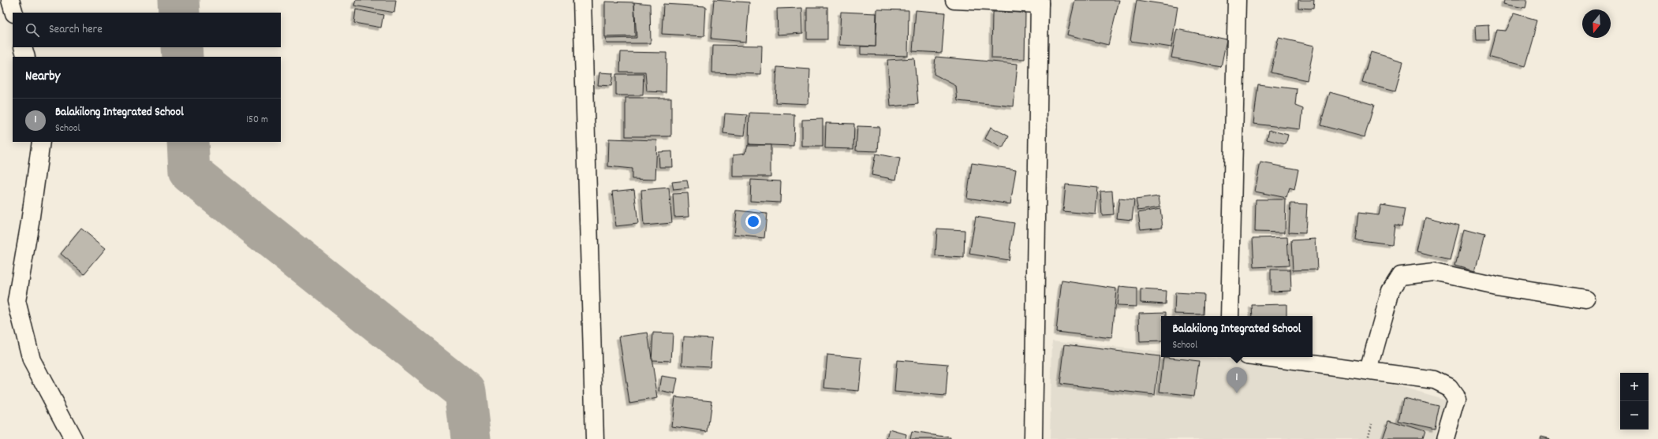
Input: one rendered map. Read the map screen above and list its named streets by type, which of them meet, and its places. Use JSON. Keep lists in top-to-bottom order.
{
  "north": "bottom",
  "page": {
    "search": "Search here",
    "heading": "Nearby",
    "list": [
      {
        "mark": "1",
        "name": "Balakilong Integrated School",
        "note": "School",
        "value": "150 m"
      }
    ],
    "popup": ["Balakilong Integrated School", "School"],
    "pins": "1",
    "map_buttons": ["+", "−"]
  }
}
